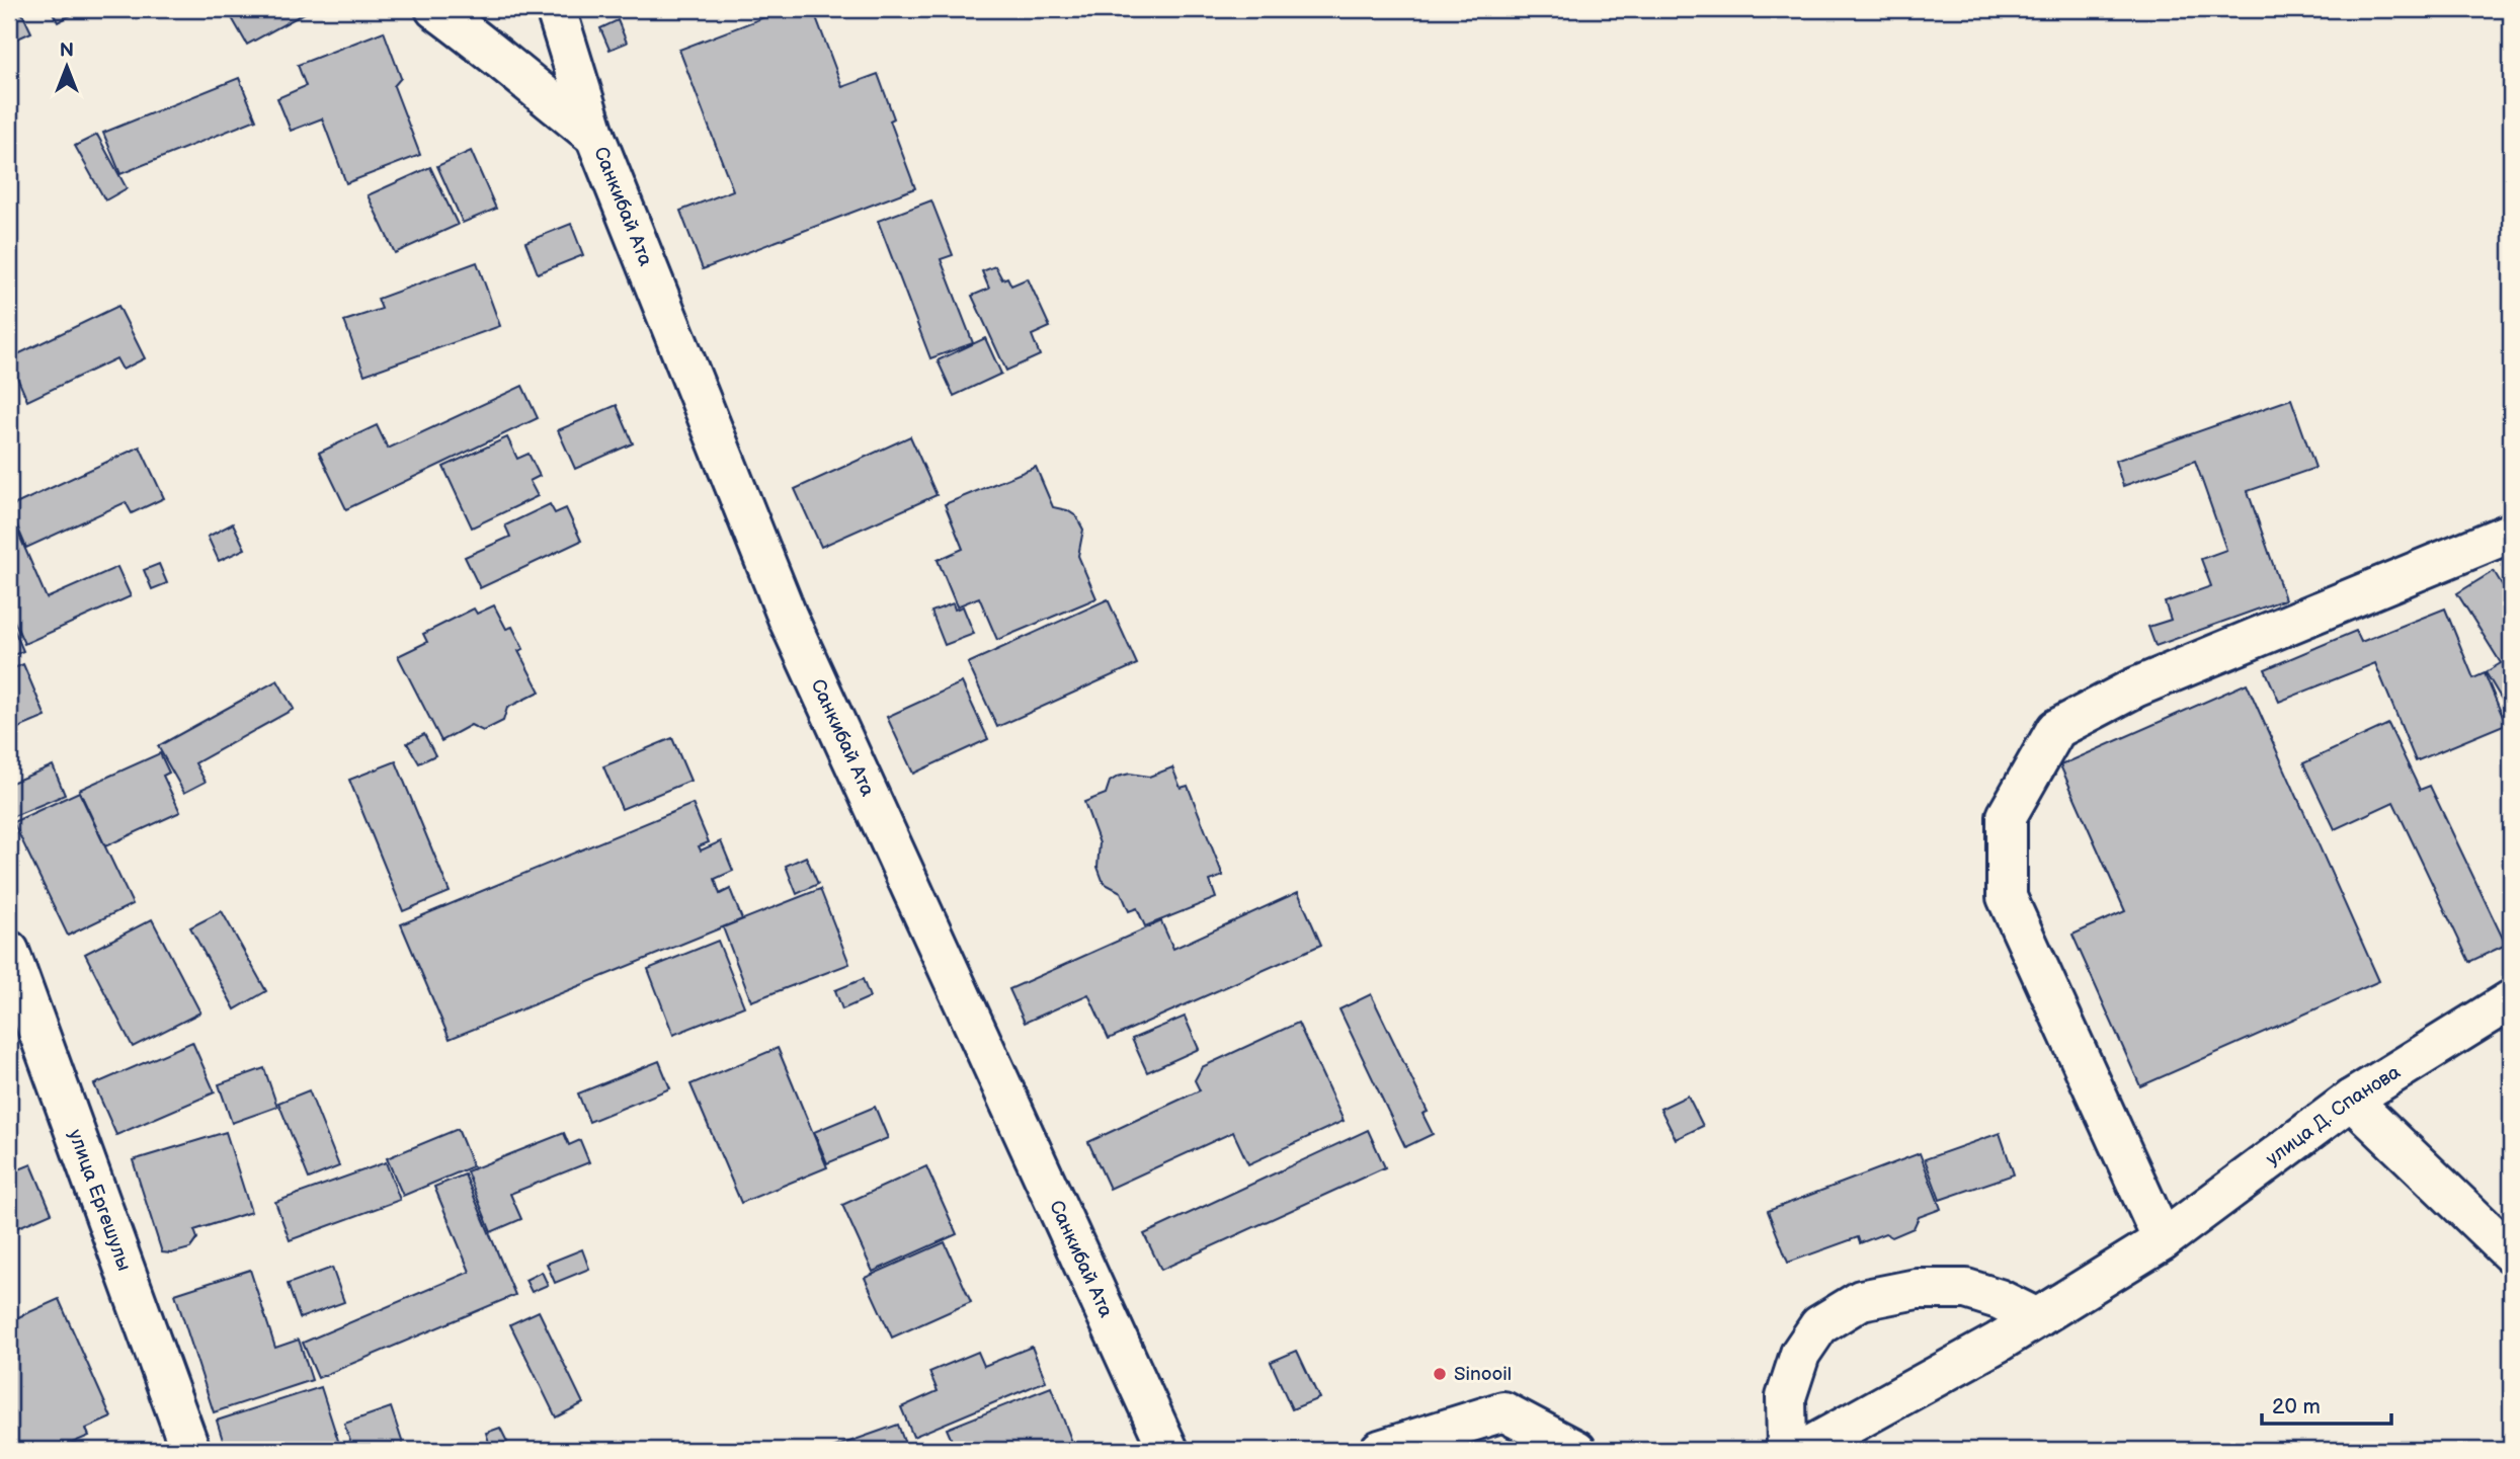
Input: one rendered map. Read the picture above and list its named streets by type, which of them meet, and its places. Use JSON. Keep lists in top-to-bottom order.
{
  "streets": {
    "street": ["Санкибай Ата", "улица Д. Спанова", "улица Ергешулы"]
  },
  "places": ["Sinooil"],
  "scale_bar": "20 m",
  "north": "top"
}
